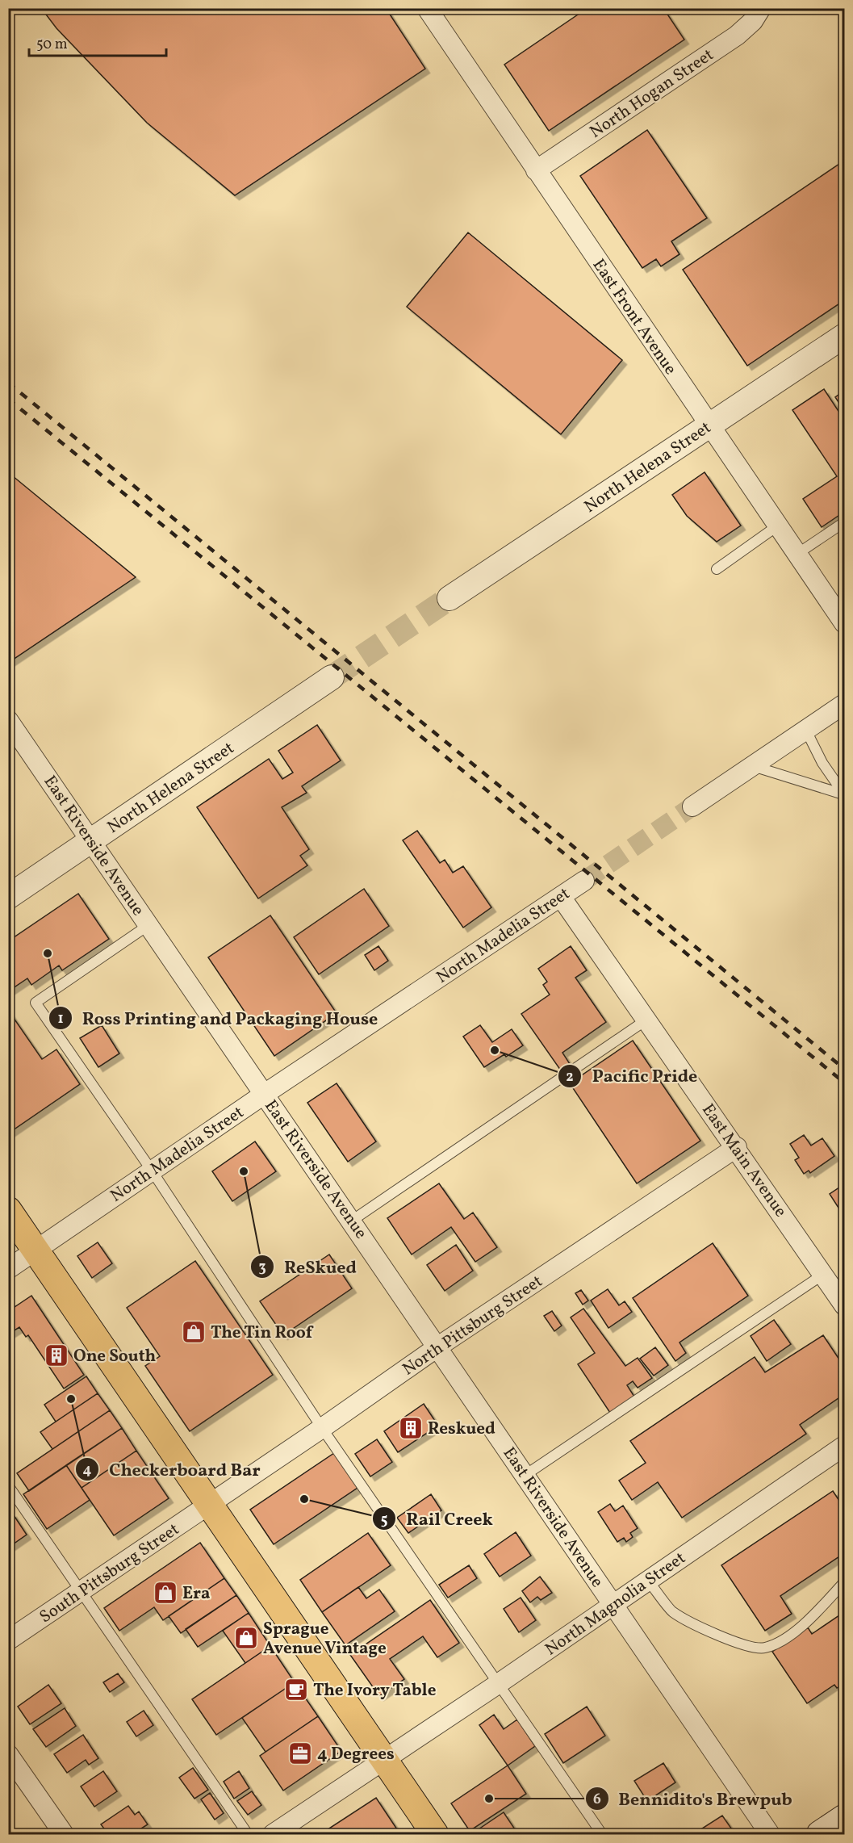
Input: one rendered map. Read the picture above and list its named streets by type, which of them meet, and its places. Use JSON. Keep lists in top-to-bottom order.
{
  "streets": {
    "street": [
      "North Hogan Street",
      "East Front Avenue",
      "North Helena Street",
      "East Riverside Avenue",
      "North Madelia Street",
      "East Main Avenue",
      "North Pittsburg Street",
      "South Pittsburg Street",
      "North Magnolia Street"
    ]
  },
  "crossings": [
    ["North Hogan Street", "East Front Avenue"],
    ["East Front Avenue", "North Helena Street"],
    ["North Helena Street", "East Riverside Avenue"],
    ["East Riverside Avenue", "North Madelia Street"],
    ["East Riverside Avenue", "North Pittsburg Street"],
    ["East Riverside Avenue", "North Magnolia Street"],
    ["North Madelia Street", "East Main Avenue"],
    ["East Main Avenue", "North Pittsburg Street"],
    ["North Pittsburg Street", "South Pittsburg Street"]
  ],
  "places": {
    "other": [
      "Ross Printing and Packaging House",
      "Pacific Pride",
      "ReSkued",
      "Checkerboard Bar",
      "Rail Creek",
      "Bennidito's Brewpub"
    ],
    "shop": ["The Tin Roof", "Era", "Sprague Avenue Vintage"],
    "building": ["One South", "Reskued"],
    "cafe": ["The Ivory Table"],
    "office": ["4 Degrees"]
  },
  "scale_bar": "50 m"
}
